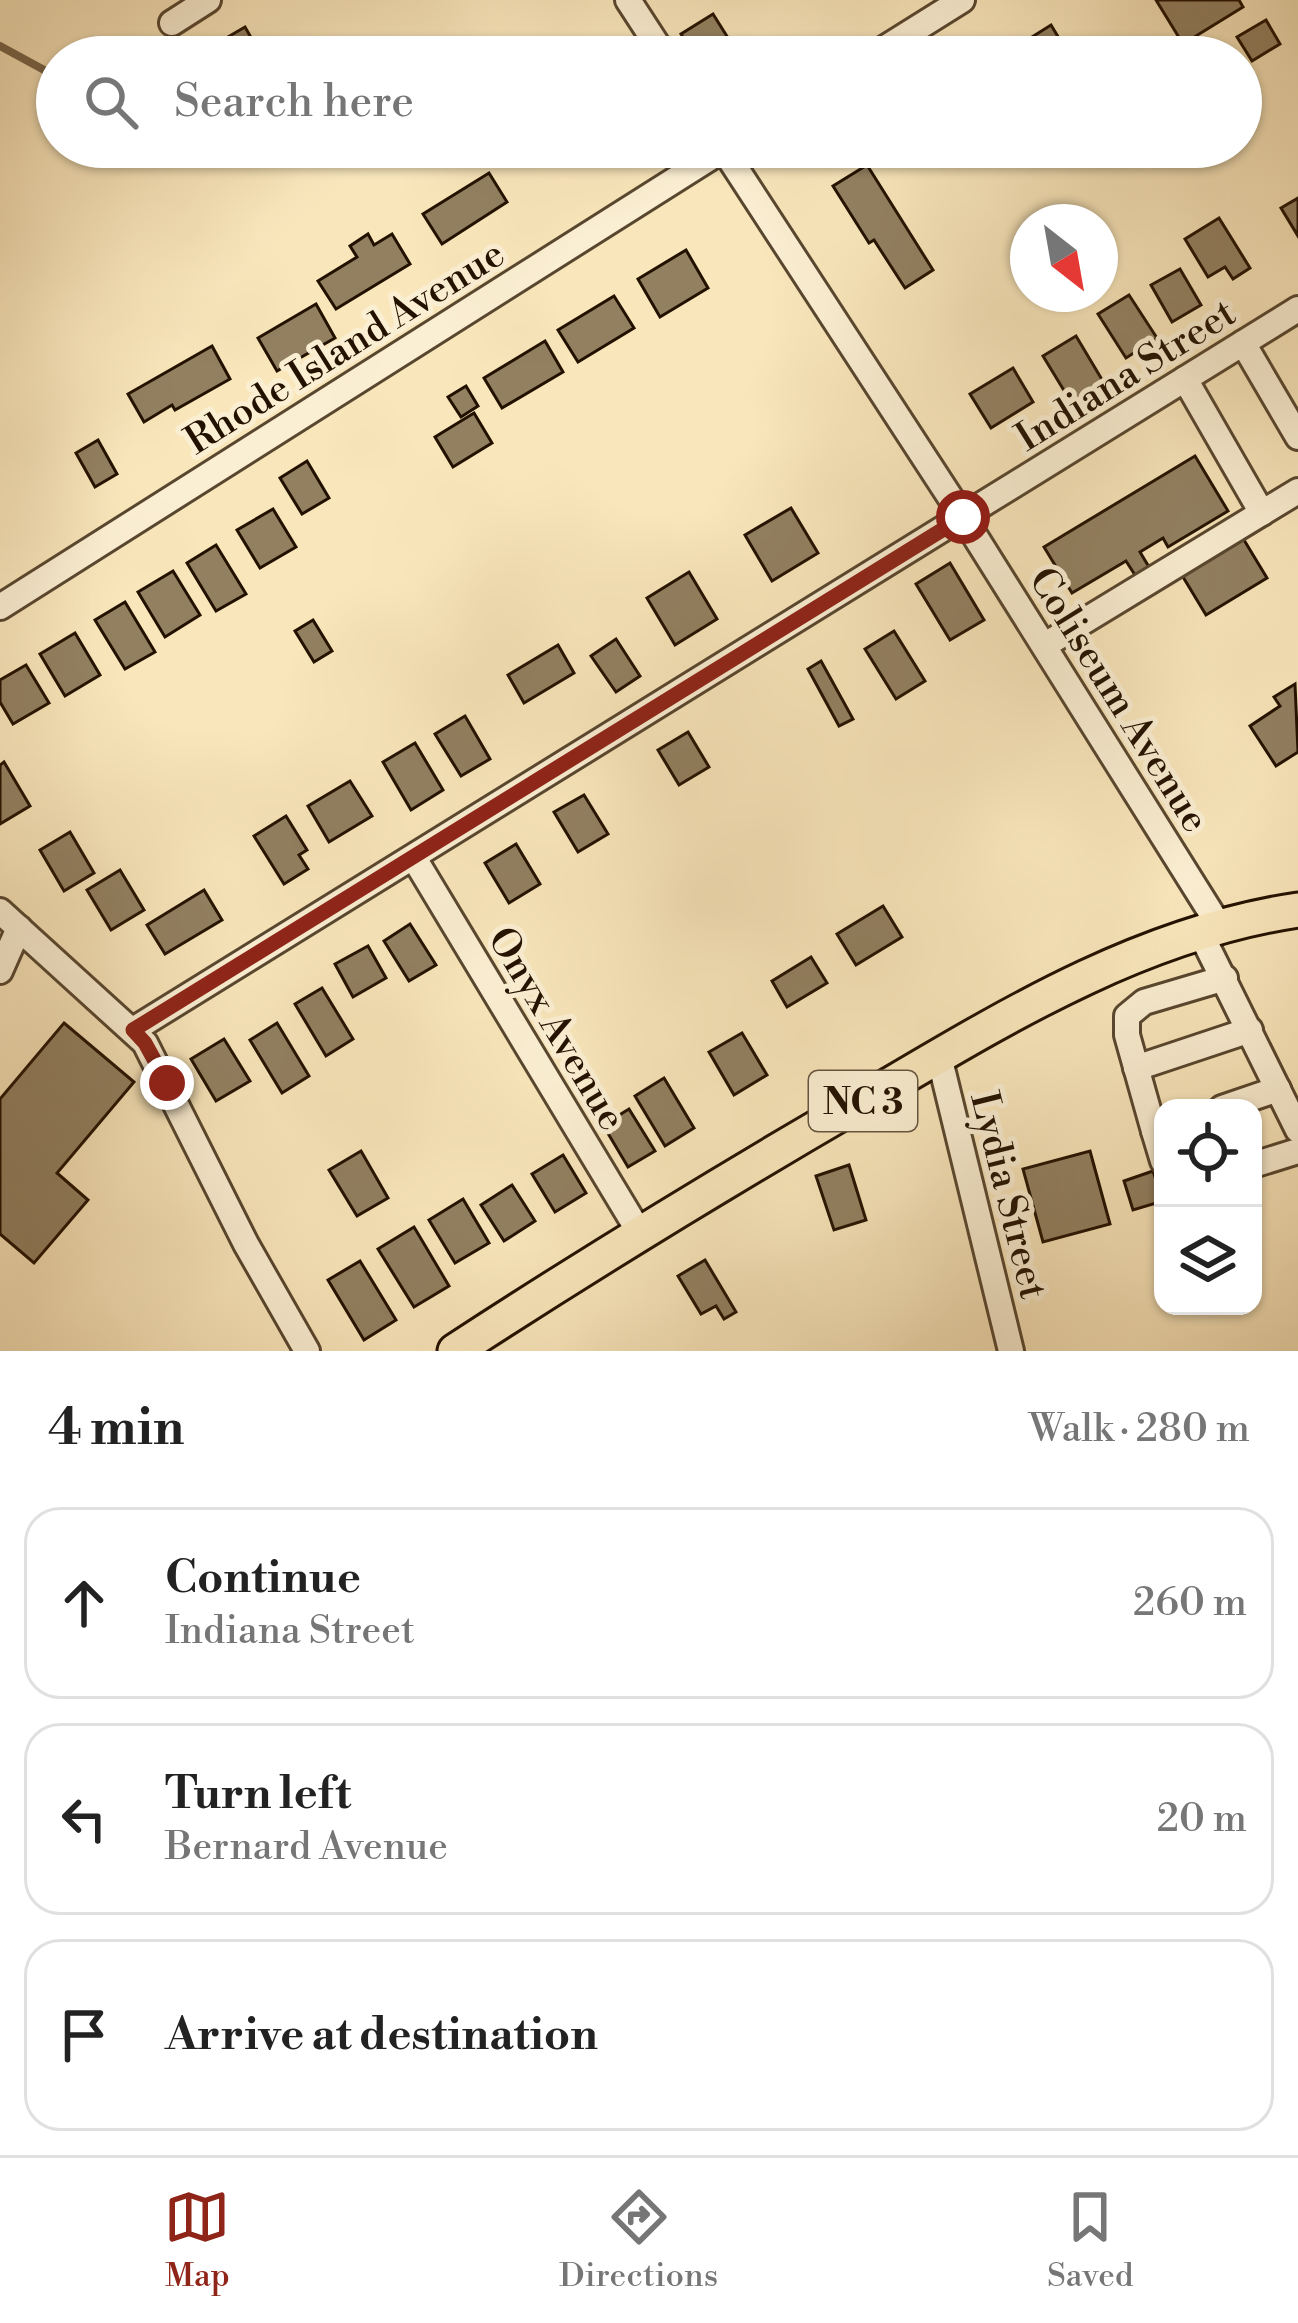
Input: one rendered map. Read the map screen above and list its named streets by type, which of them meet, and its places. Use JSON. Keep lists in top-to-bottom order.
{
  "streets": {
    "main road": ["NC 3"],
    "street": [
      "Rhode Island Avenue",
      "Indiana Street",
      "Coliseum Avenue",
      "Onyx Avenue",
      "Lydia Street"
    ]
  },
  "crossings": [
    ["Indiana Street", "Coliseum Avenue"],
    ["Indiana Street", "Onyx Avenue"],
    ["Coliseum Avenue", "NC 3"],
    ["Onyx Avenue", "NC 3"],
    ["NC 3", "Lydia Street"]
  ],
  "north": "bottom right",
  "page": {
    "search": "Search here",
    "heading": ["4 min", "Walk · 280 m"],
    "list": [
      ["Continue", "Indiana Street", "260 m"],
      ["Turn left", "Bernard Avenue", "20 m"],
      "Arrive at destination"
    ],
    "nav": ["Map", "Directions", "Saved"]
  }
}
